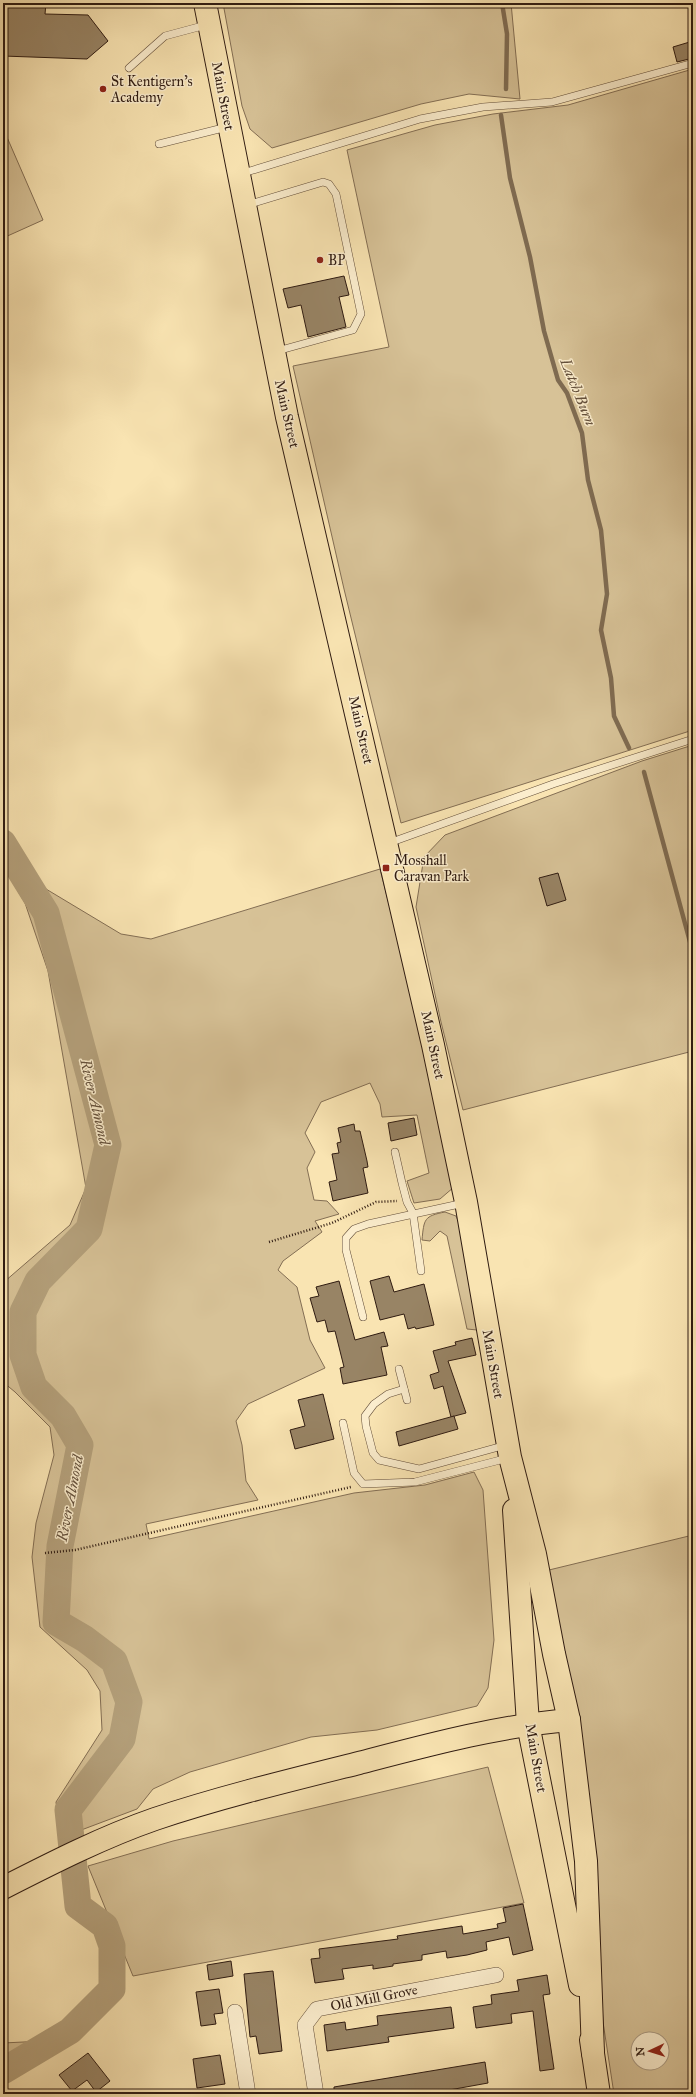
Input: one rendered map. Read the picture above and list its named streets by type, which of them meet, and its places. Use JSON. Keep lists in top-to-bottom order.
{
  "streets": {
    "main road": ["Main Street"],
    "street": ["Old Mill Grove"]
  },
  "water": ["Latch Burn", "River Almond"],
  "places": {
    "other": ["St Kentigern's Academy", "BP"],
    "transit": ["Mosshall Caravan Park"]
  },
  "north": "left"
}
